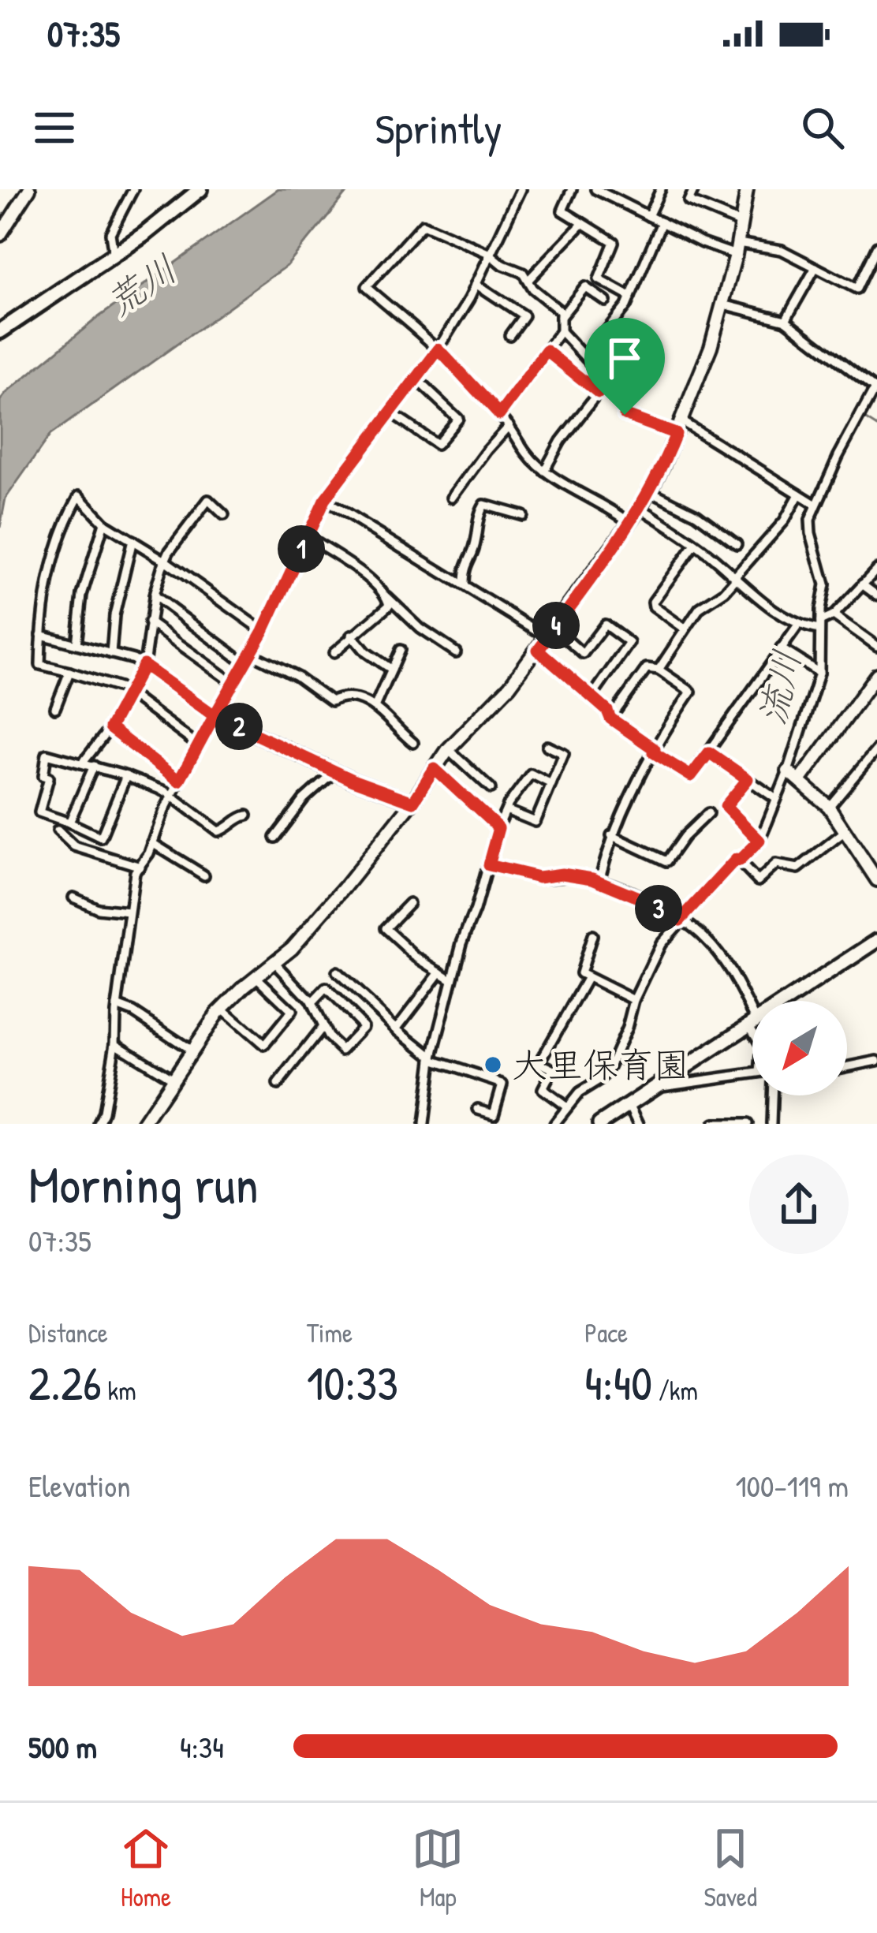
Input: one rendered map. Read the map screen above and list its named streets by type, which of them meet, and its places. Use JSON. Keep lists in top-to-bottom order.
{
  "water": ["荒川", "流川"],
  "places": ["大里保育園"],
  "north": "bottom left",
  "page": {
    "status": "07:35",
    "header": "Sprintly",
    "pins": [
      "1",
      "4",
      "2",
      "3"
    ],
    "heading": ["Morning run", "07:35"],
    "stats": [
      ["Distance", "2.26 km"],
      ["Time", "10:33"],
      ["Pace", "4:40 /km"]
    ],
    "chart": ["Elevation", "100–119 m"],
    "list": [
      {
        "name": "500 m",
        "note": "4:34"
      }
    ],
    "tabs": ["Home", "Map", "Saved"]
  }
}
